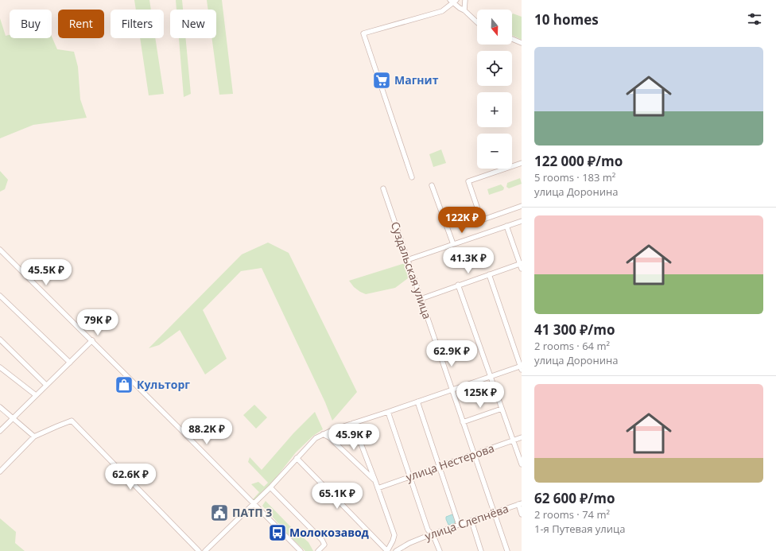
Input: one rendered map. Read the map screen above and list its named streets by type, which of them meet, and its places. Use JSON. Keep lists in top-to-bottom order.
{
  "streets": {
    "street": ["Суздальская улица", "улица Нестерова", "улица Слепнёва"]
  },
  "crossings": [
    ["Суздальская улица", "улица Нестерова"],
    ["Суздальская улица", "улица Слепнёва"]
  ],
  "places": {
    "supermarket": ["Магнит"],
    "shop": ["Культорг"],
    "public building": ["ПАТП 3"],
    "bus stop": ["Молокозавод"]
  },
  "north": "bottom",
  "page": {
    "heading": "10 homes",
    "map_buttons": ["+", "−"],
    "chip": [
      "Buy",
      "Rent",
      "Filters",
      "New"
    ],
    "list": [
      {
        "name": "122 000 ₽/mo",
        "note": "5 rooms · 183 m² · улица Доронина"
      },
      {
        "name": "41 300 ₽/mo",
        "note": "2 rooms · 64 m² · улица Доронина"
      },
      {
        "name": "62 600 ₽/mo",
        "note": "2 rooms · 74 m² · 1-я Путевая улица"
      }
    ],
    "price": [
      "122K ₽",
      "41.3K ₽",
      "45.5K ₽",
      "79K ₽",
      "62.9K ₽",
      "125K ₽",
      "88.2K ₽",
      "45.9K ₽",
      "62.6K ₽",
      "65.1K ₽"
    ]
  }
}
